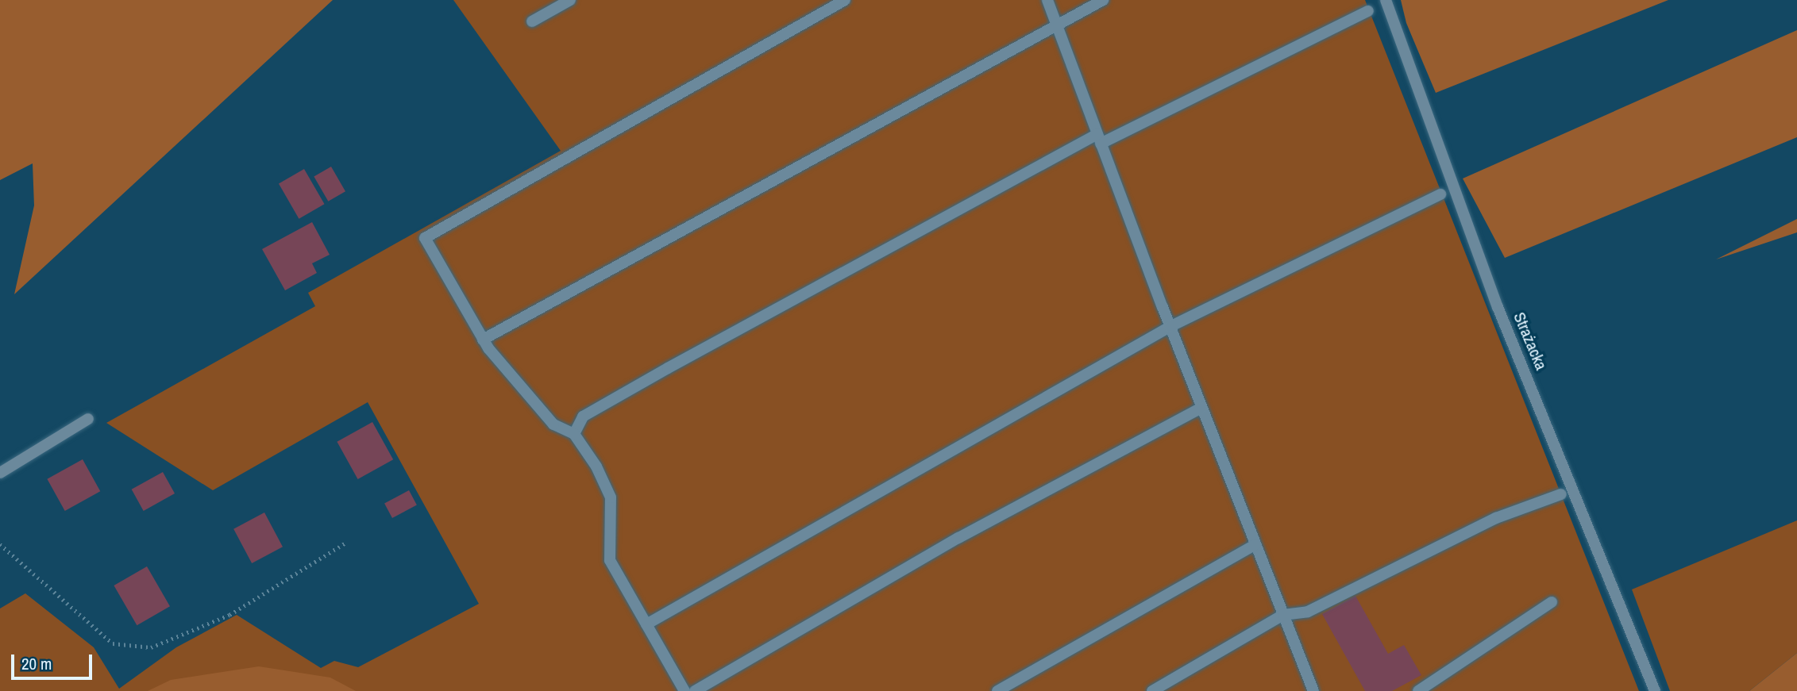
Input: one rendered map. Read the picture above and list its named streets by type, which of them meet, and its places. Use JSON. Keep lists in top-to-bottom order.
{
  "streets": {
    "street": ["Strażacka"]
  },
  "scale_bar": "20 m"
}
